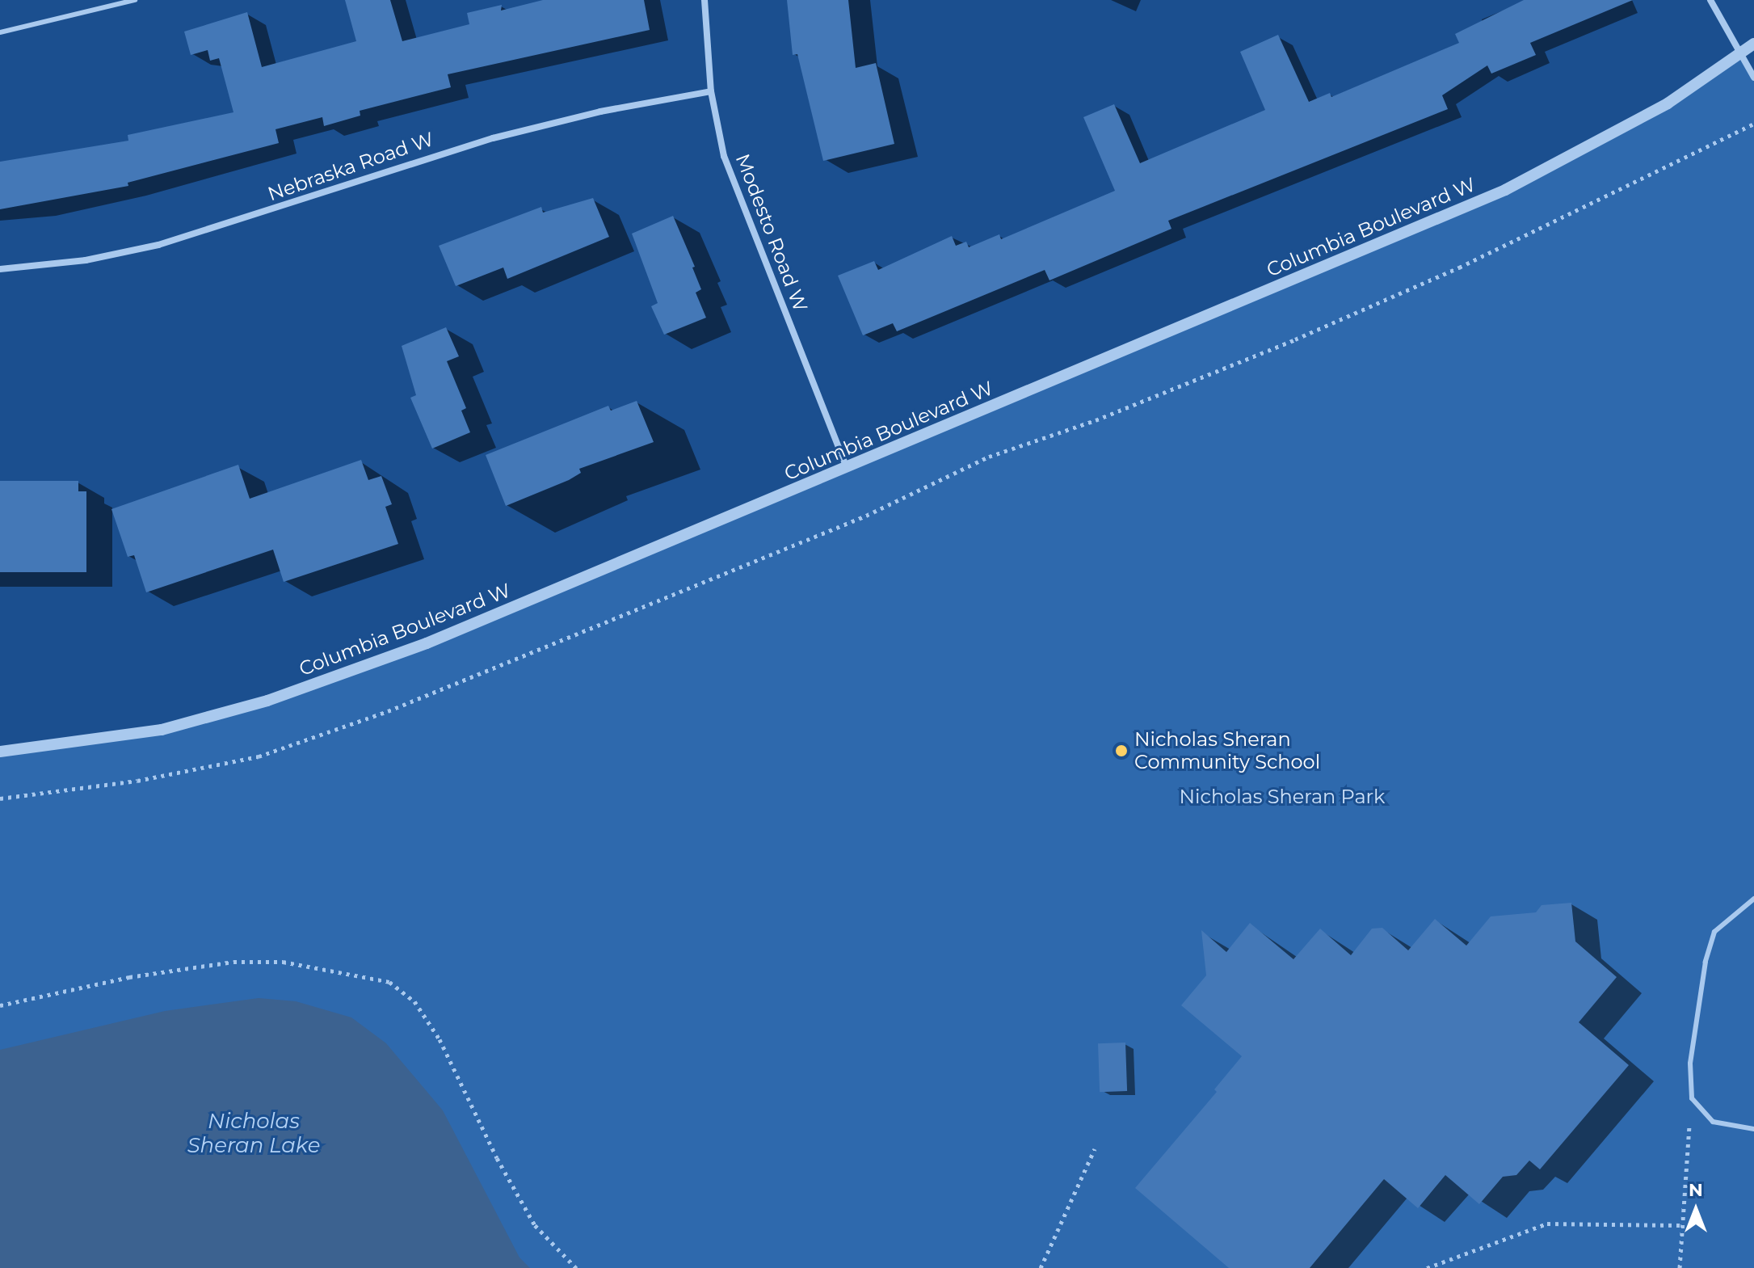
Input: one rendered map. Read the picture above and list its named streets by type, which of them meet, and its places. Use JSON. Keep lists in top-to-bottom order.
{
  "streets": {
    "street": ["Nebraska Road W", "Columbia Boulevard W", "Modesto Road W"]
  },
  "crossings": [
    ["Nebraska Road W", "Modesto Road W"],
    ["Columbia Boulevard W", "Modesto Road W"]
  ],
  "water": ["Nicholas Sheran Lake"],
  "parks": ["Nicholas Sheran Park"],
  "places": ["Nicholas Sheran Community School"],
  "north": "top"
}
